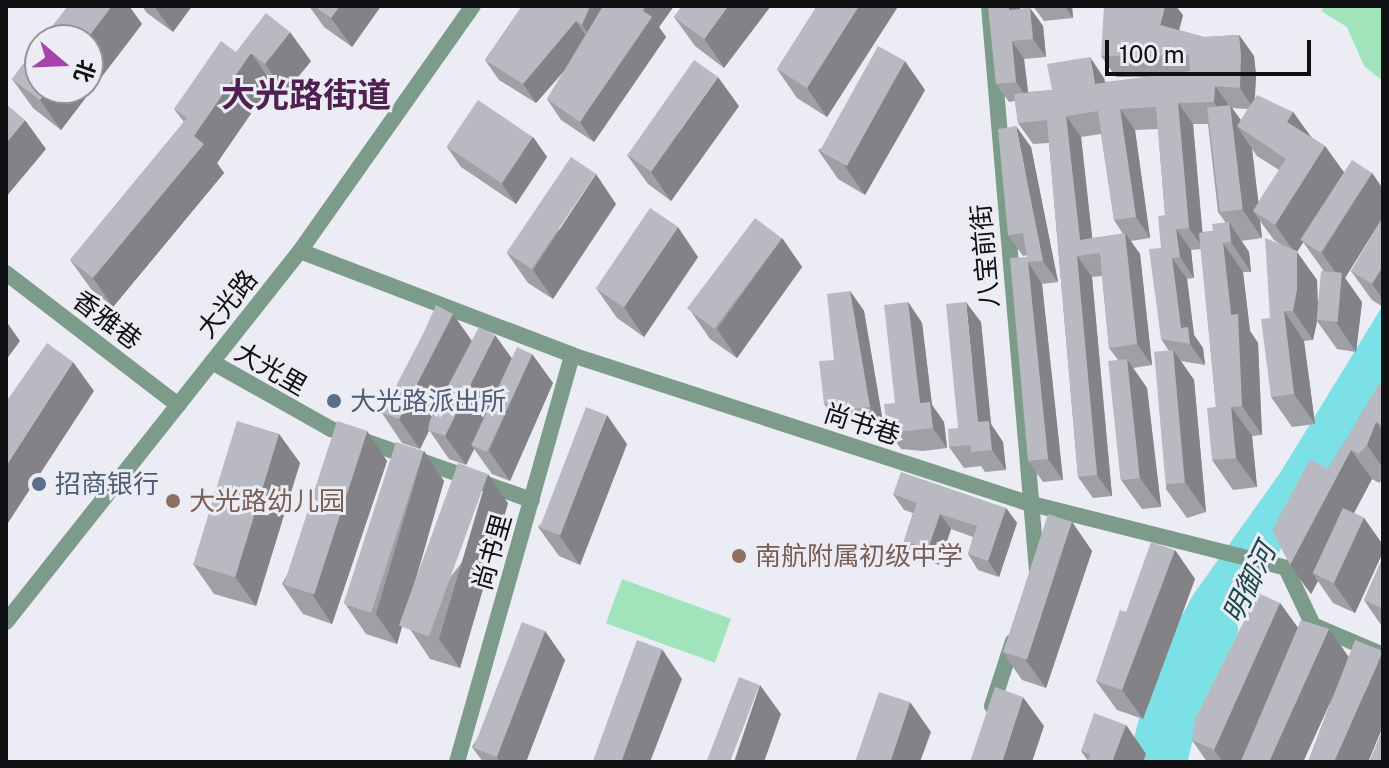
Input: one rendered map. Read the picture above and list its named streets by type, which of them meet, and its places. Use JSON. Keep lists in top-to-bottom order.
{
  "streets": {
    "street": [
      "八宝前街",
      "大光路",
      "香雅巷",
      "大光里",
      "尚书巷",
      "尚书里"
    ]
  },
  "crossings": [
    ["八宝前街", "尚书巷"],
    ["大光路", "香雅巷"],
    ["大光路", "大光里"],
    ["大光路", "尚书巷"],
    ["大光里", "尚书里"],
    ["尚书巷", "尚书里"]
  ],
  "districts": ["大光路街道"],
  "water": ["明御河"],
  "places": [
    "大光路派出所",
    "招商银行",
    "大光路幼儿园",
    "南航附属初级中学"
  ],
  "scale_bar": "100 m",
  "north": "right"
}
